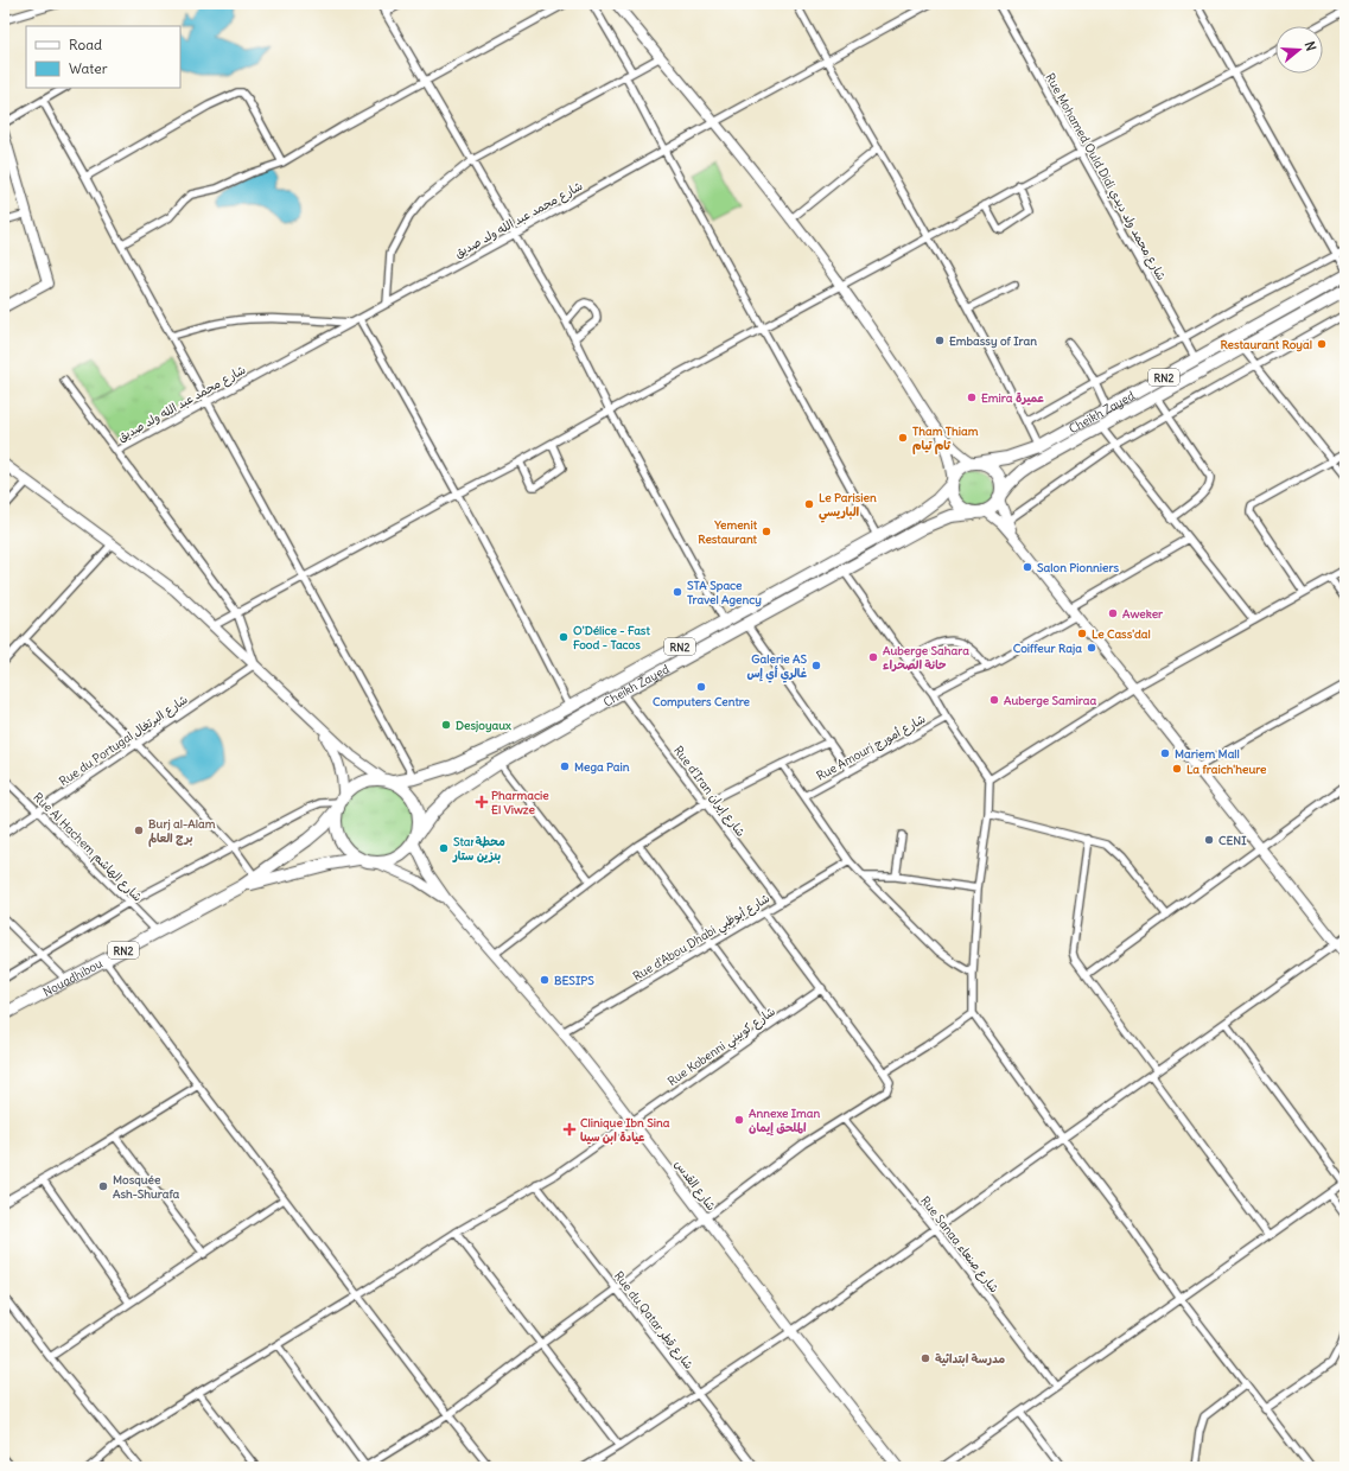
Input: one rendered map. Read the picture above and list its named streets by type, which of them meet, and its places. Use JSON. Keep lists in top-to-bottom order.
{
  "streets": {
    "highway": ["RN2", "Cheikh Zayed", "Nouadhibou"],
    "street": [
      "Rue Mohamed Ould Didi شارع محمد ولد ديدي",
      "شارع محمد عبد الله ولد صديق",
      "Rue du Portugal شارع البرتغال",
      "Rue Amourj شارع أمورج",
      "Rue d'Iran شارع إيران",
      "Rue Al Hachem شارع الهاشم",
      "Rue d'Abou Dhabi شارع أبوظبي",
      "Rue Kobenni شارع كوبيني",
      "شارع القدس",
      "Rue Sanaa شارع صنعاء",
      "Rue du Qatar شارع قطر"
    ]
  },
  "crossings": [
    ["Rue Mohamed Ould Didi شارع محمد ولد ديدي", "Cheikh Zayed"],
    ["Cheikh Zayed", "Rue d'Iran شارع إيران"],
    ["Cheikh Zayed", "Nouadhibou"],
    ["Rue du Portugal شارع البرتغال", "Rue Al Hachem شارع الهاشم"],
    ["Rue d'Iran شارع إيران", "Rue d'Abou Dhabi شارع أبوظبي"],
    ["Rue Al Hachem شارع الهاشم", "Nouadhibou"],
    ["Rue d'Abou Dhabi شارع أبوظبي", "شارع القدس"],
    ["Rue Kobenni شارع كوبيني", "شارع القدس"],
    ["Rue Kobenni شارع كوبيني", "Rue du Qatar شارع قطر"]
  ],
  "places": {
    "other": [
      "Embassy of Iran",
      "Restaurant Royal",
      "Emira عميرة",
      "Tham Thiam ثام تيام",
      "Le Parisien الباريسي",
      "Yemenit Restaurant",
      "Salon Pionniers",
      "STA Space Travel Agency",
      "Aweker",
      "Le Cass'dal",
      "O'Délice - Fast Food - Tacos",
      "Coiffeur Raja",
      "Auberge Sahara حانة الصحراء",
      "Galerie AS غالري أي إس",
      "Computers Centre",
      "Auberge Samiraa",
      "Desjoyaux",
      "Mariem Mall",
      "Mega Pain",
      "La fraich'heure",
      "Burj al-Alam برج العالم",
      "CENI",
      "Starمحطة بنزين ستار",
      "BESIPS",
      "Annexe Iman الملحق إيمان",
      "Mosquée Ash-Shurafa",
      "مدرسة ابتدائية"
    ],
    "health": ["Pharmacie El Viwze", "Clinique Ibn Sina عيادة ابن سينا"]
  },
  "legend": ["Road", "Water"],
  "north": "right"
}
